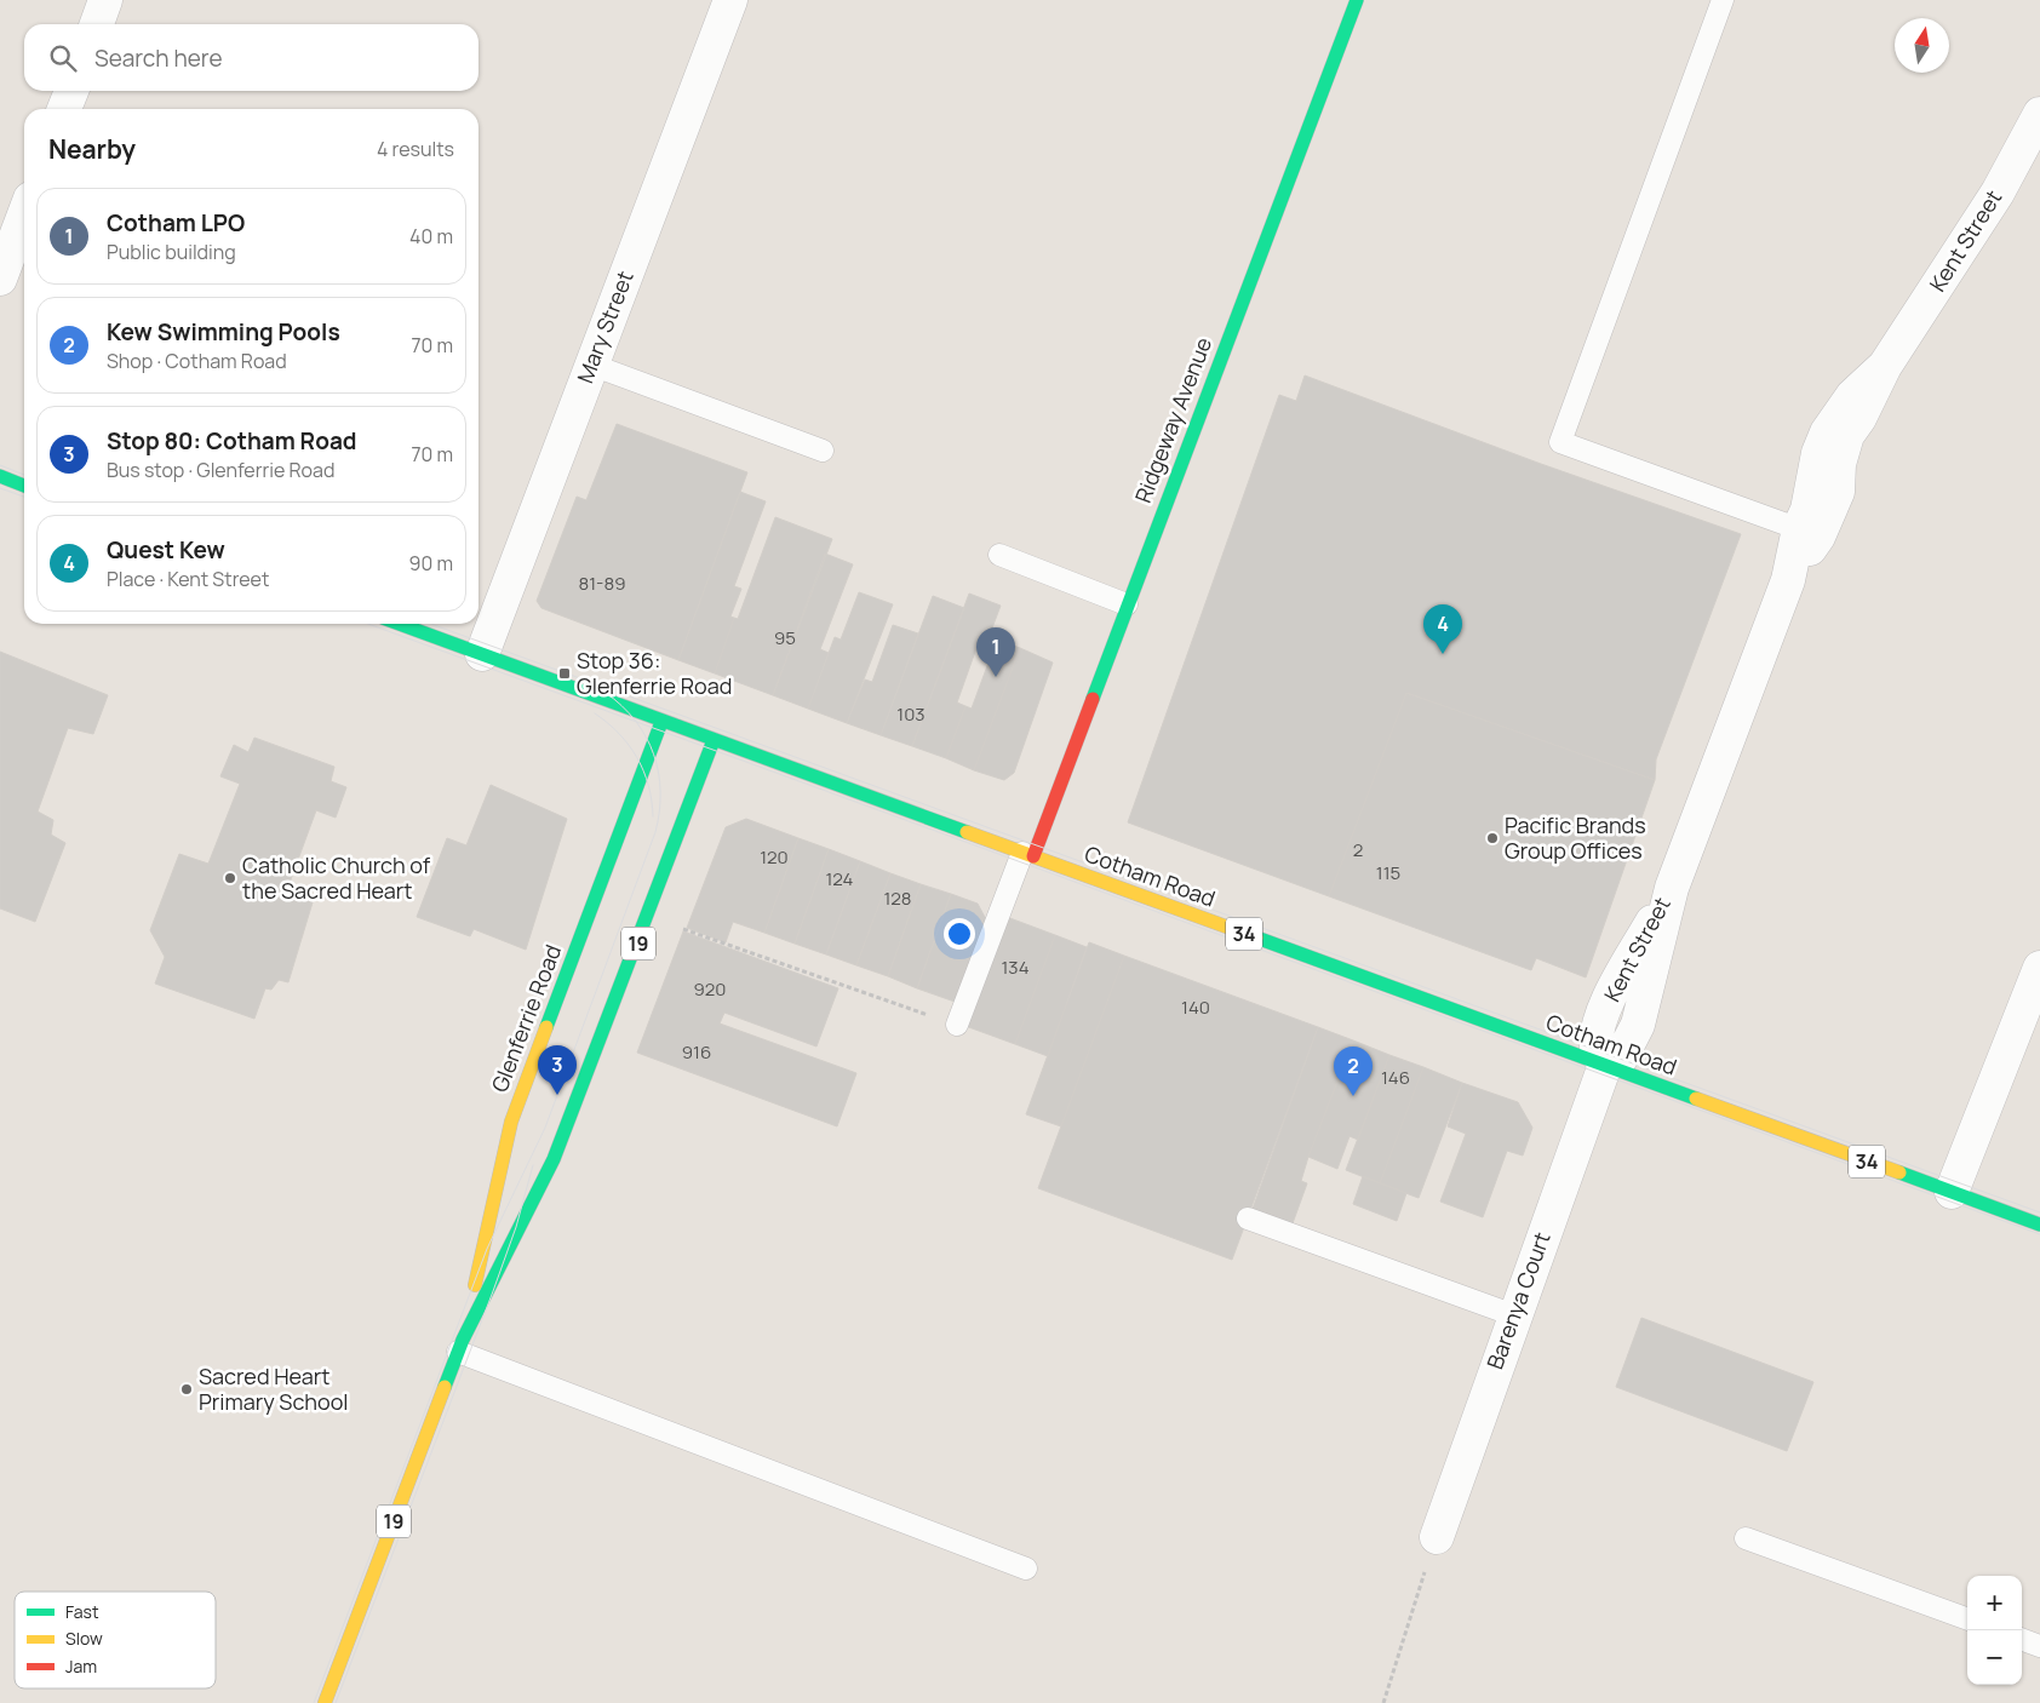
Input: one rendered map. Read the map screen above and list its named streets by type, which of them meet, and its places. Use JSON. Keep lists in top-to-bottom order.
{
  "streets": {
    "main road": [
      "Ridgeway Avenue",
      "Cotham Road",
      "34",
      "19",
      "Glenferrie Road"
    ],
    "street": ["Kent Street", "Mary Street", "Barenya Court"]
  },
  "crossings": [
    ["Kent Street", "Cotham Road"],
    ["Kent Street", "Barenya Court"],
    ["Mary Street", "Cotham Road"],
    ["Ridgeway Avenue", "Cotham Road"],
    ["Cotham Road", "Glenferrie Road"],
    ["Cotham Road", "Barenya Court"]
  ],
  "places": {
    "transit": ["Stop 36: Glenferrie Road"],
    "other": ["Pacific Brands Group Offices", "Catholic Church of the Sacred Heart", "Sacred Heart Primary School"]
  },
  "house_numbers": [
    "81-89",
    "95",
    "103",
    "2",
    "120",
    "115",
    "124",
    "128",
    "134",
    "920",
    "140",
    "916",
    "146"
  ],
  "legend": ["Fast", "Slow", "Jam"],
  "north": "top",
  "page": {
    "search": "Search here",
    "heading": ["Nearby", "4 results"],
    "list": [
      {
        "mark": "1",
        "name": "Cotham LPO",
        "note": "Public building",
        "value": "40 m"
      },
      {
        "mark": "2",
        "name": "Kew Swimming Pools",
        "note": "Shop · Cotham Road",
        "value": "70 m"
      },
      {
        "mark": "3",
        "name": "Stop 80: Cotham Road",
        "note": "Bus stop · Glenferrie Road",
        "value": "70 m"
      },
      {
        "mark": "4",
        "name": "Quest Kew",
        "note": "Place · Kent Street",
        "value": "90 m"
      }
    ],
    "pins": [
      "4",
      "1",
      "3",
      "2"
    ],
    "map_buttons": ["+", "−"]
  }
}
